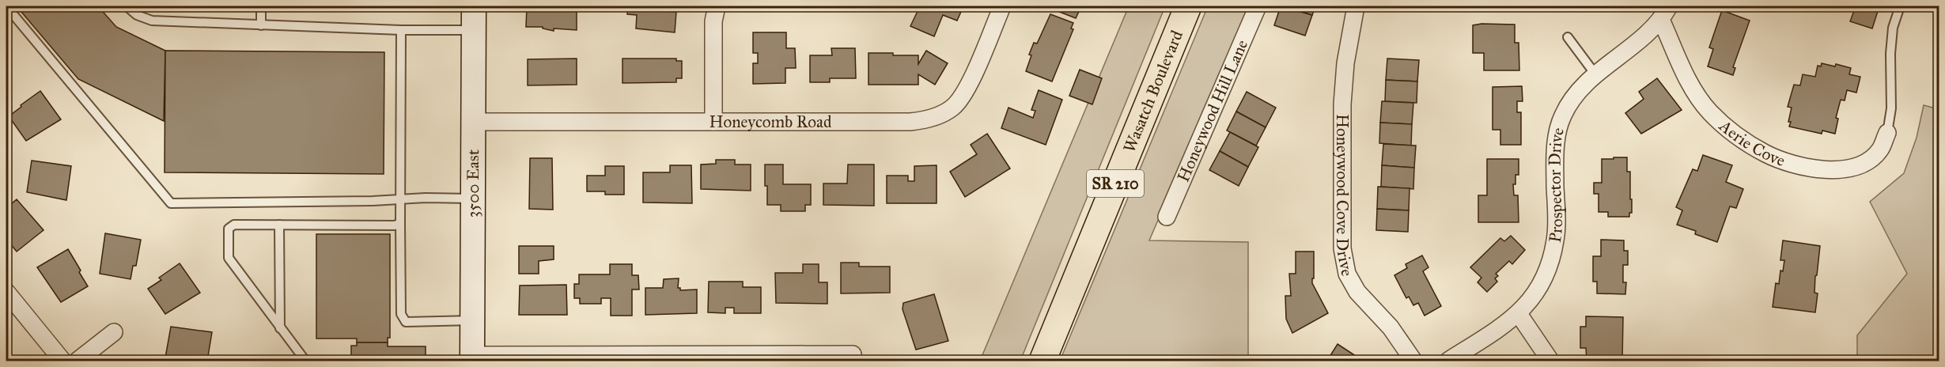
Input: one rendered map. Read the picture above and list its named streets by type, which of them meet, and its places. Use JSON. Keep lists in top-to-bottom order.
{
  "streets": {
    "main road": ["Wasatch Boulevard", "3500 East", "SR 210"],
    "street": [
      "Honeywood Hill Lane",
      "Honeycomb Road",
      "Aerie Cove",
      "Prospector Drive",
      "Honeywood Cove Drive"
    ]
  },
  "crossings": [
    ["Honeycomb Road", "3500 East"],
    ["Aerie Cove", "Prospector Drive"]
  ]
}
